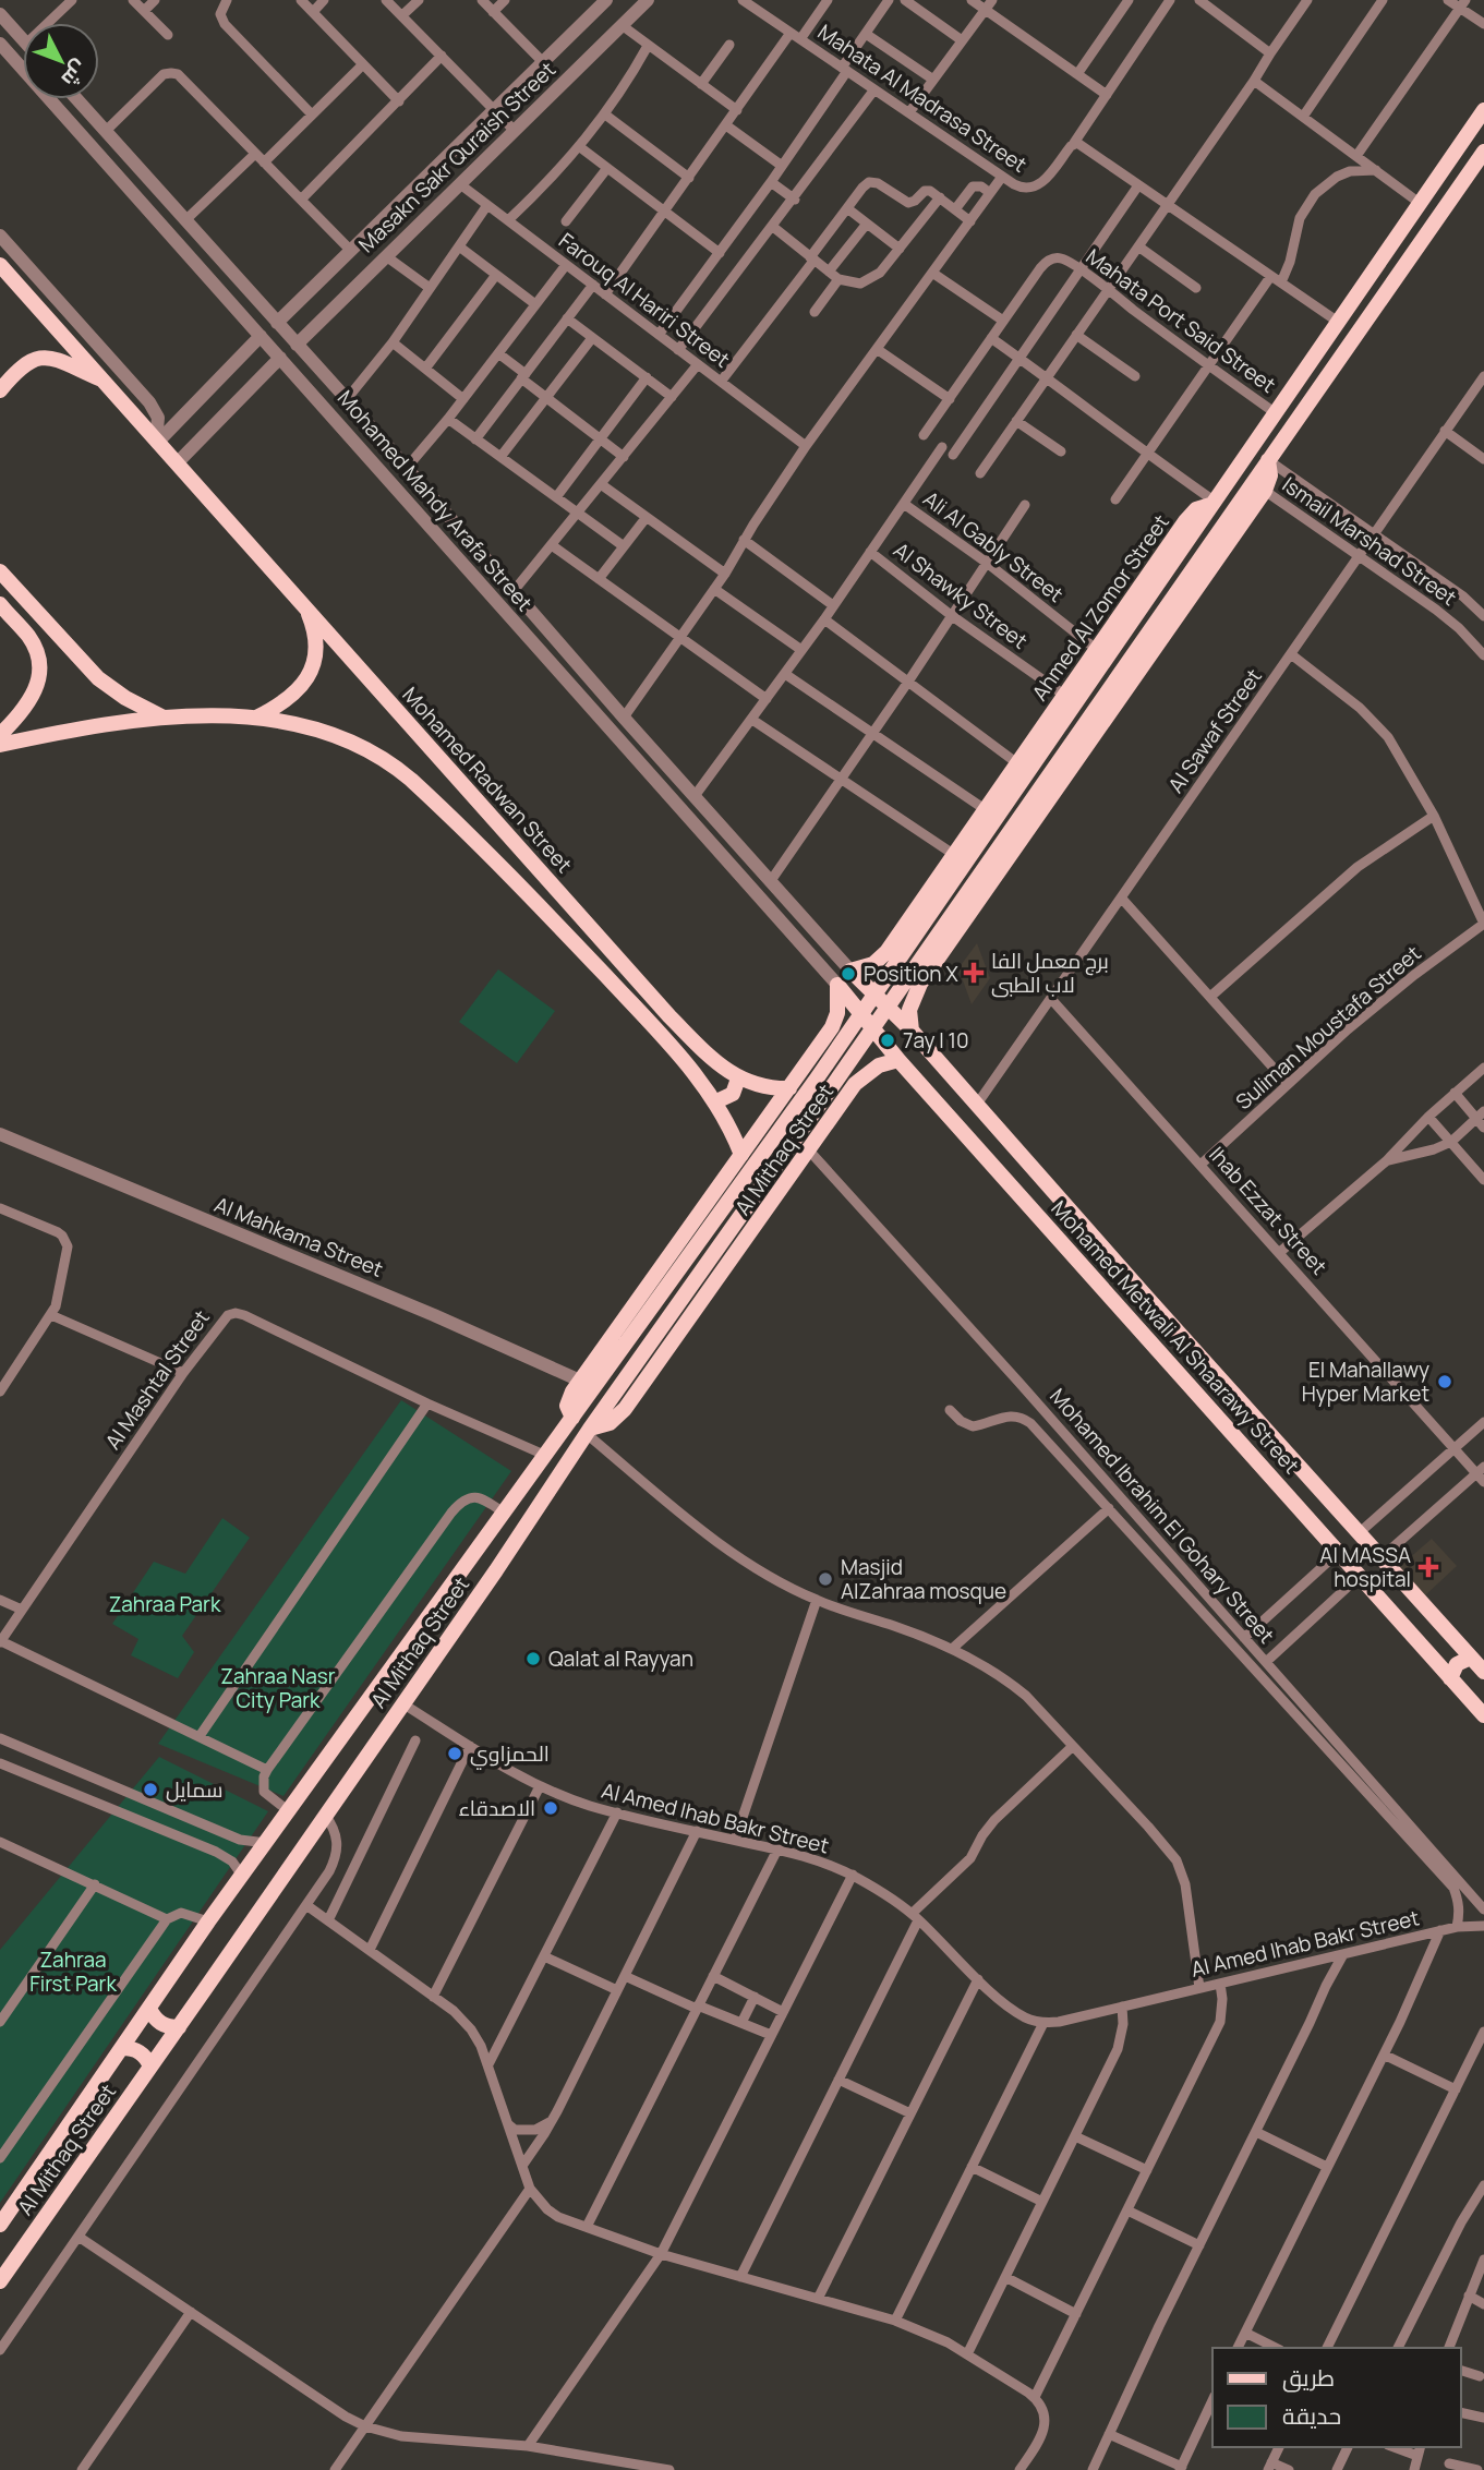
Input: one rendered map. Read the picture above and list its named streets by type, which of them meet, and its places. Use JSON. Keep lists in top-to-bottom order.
{
  "streets": {
    "main road": [
      "Ahmed Al Zomor Street",
      "Mohamed Radwan Street",
      "Al Mithaq Street",
      "Mohamed Metwali Al Shaarawy Street"
    ],
    "street": [
      "Mahata Al Madrasa Street",
      "Masakn Sakr Quraish Street",
      "Farouq Al Hariri Street",
      "Mahata Port Said Street",
      "Mohamed Mahdy Arafa Street",
      "Ismail Marshad Street",
      "Ali Al Gably Street",
      "Al Shawky Street",
      "Al Sawaf Street",
      "Suliman Moustafa Street",
      "Ihab Ezzat Street",
      "Al Mahkama Street",
      "Al Mashtal Street",
      "Mohamed Ibrahim El Gohary Street",
      "Al Amed Ihab Bakr Street"
    ]
  },
  "crossings": [
    ["Masakn Sakr Quraish Street", "Farouq Al Hariri Street"],
    ["Masakn Sakr Quraish Street", "Mohamed Mahdy Arafa Street"],
    ["Mahata Port Said Street", "Ahmed Al Zomor Street"],
    ["Mohamed Mahdy Arafa Street", "Ahmed Al Zomor Street"],
    ["Mohamed Mahdy Arafa Street", "Al Mithaq Street"],
    ["Mohamed Mahdy Arafa Street", "Mohamed Metwali Al Shaarawy Street"],
    ["Ismail Marshad Street", "Al Sawaf Street"],
    ["Ali Al Gably Street", "Ahmed Al Zomor Street"],
    ["Al Shawky Street", "Ahmed Al Zomor Street"],
    ["Ahmed Al Zomor Street", "Mohamed Metwali Al Shaarawy Street"],
    ["Al Sawaf Street", "Ihab Ezzat Street"],
    ["Al Sawaf Street", "Mohamed Metwali Al Shaarawy Street"],
    ["Mohamed Radwan Street", "Al Mithaq Street"],
    ["Suliman Moustafa Street", "Ihab Ezzat Street"],
    ["Al Mithaq Street", "Al Mahkama Street"],
    ["Al Mithaq Street", "Mohamed Metwali Al Shaarawy Street"],
    ["Al Mithaq Street", "Al Mashtal Street"],
    ["Al Mithaq Street", "Mohamed Ibrahim El Gohary Street"],
    ["Al Mithaq Street", "Al Amed Ihab Bakr Street"]
  ],
  "parks": ["Zahraa Park", "Zahraa Nasr City Park", "Zahraa First Park"],
  "places": {
    "health": ["برج معمل الفا لاب الطبى", "Al MASSA hospital"],
    "other": [
      "Position X",
      "7ay l 10",
      "El Mahallawy Hyper Market",
      "Masjid AlZahraa mosque",
      "Qalat al Rayyan",
      "الحمزاوي",
      "سمايل",
      "الاصدقاء"
    ]
  },
  "legend": ["طريق", "حديقة"],
  "north": "bottom right"
}
